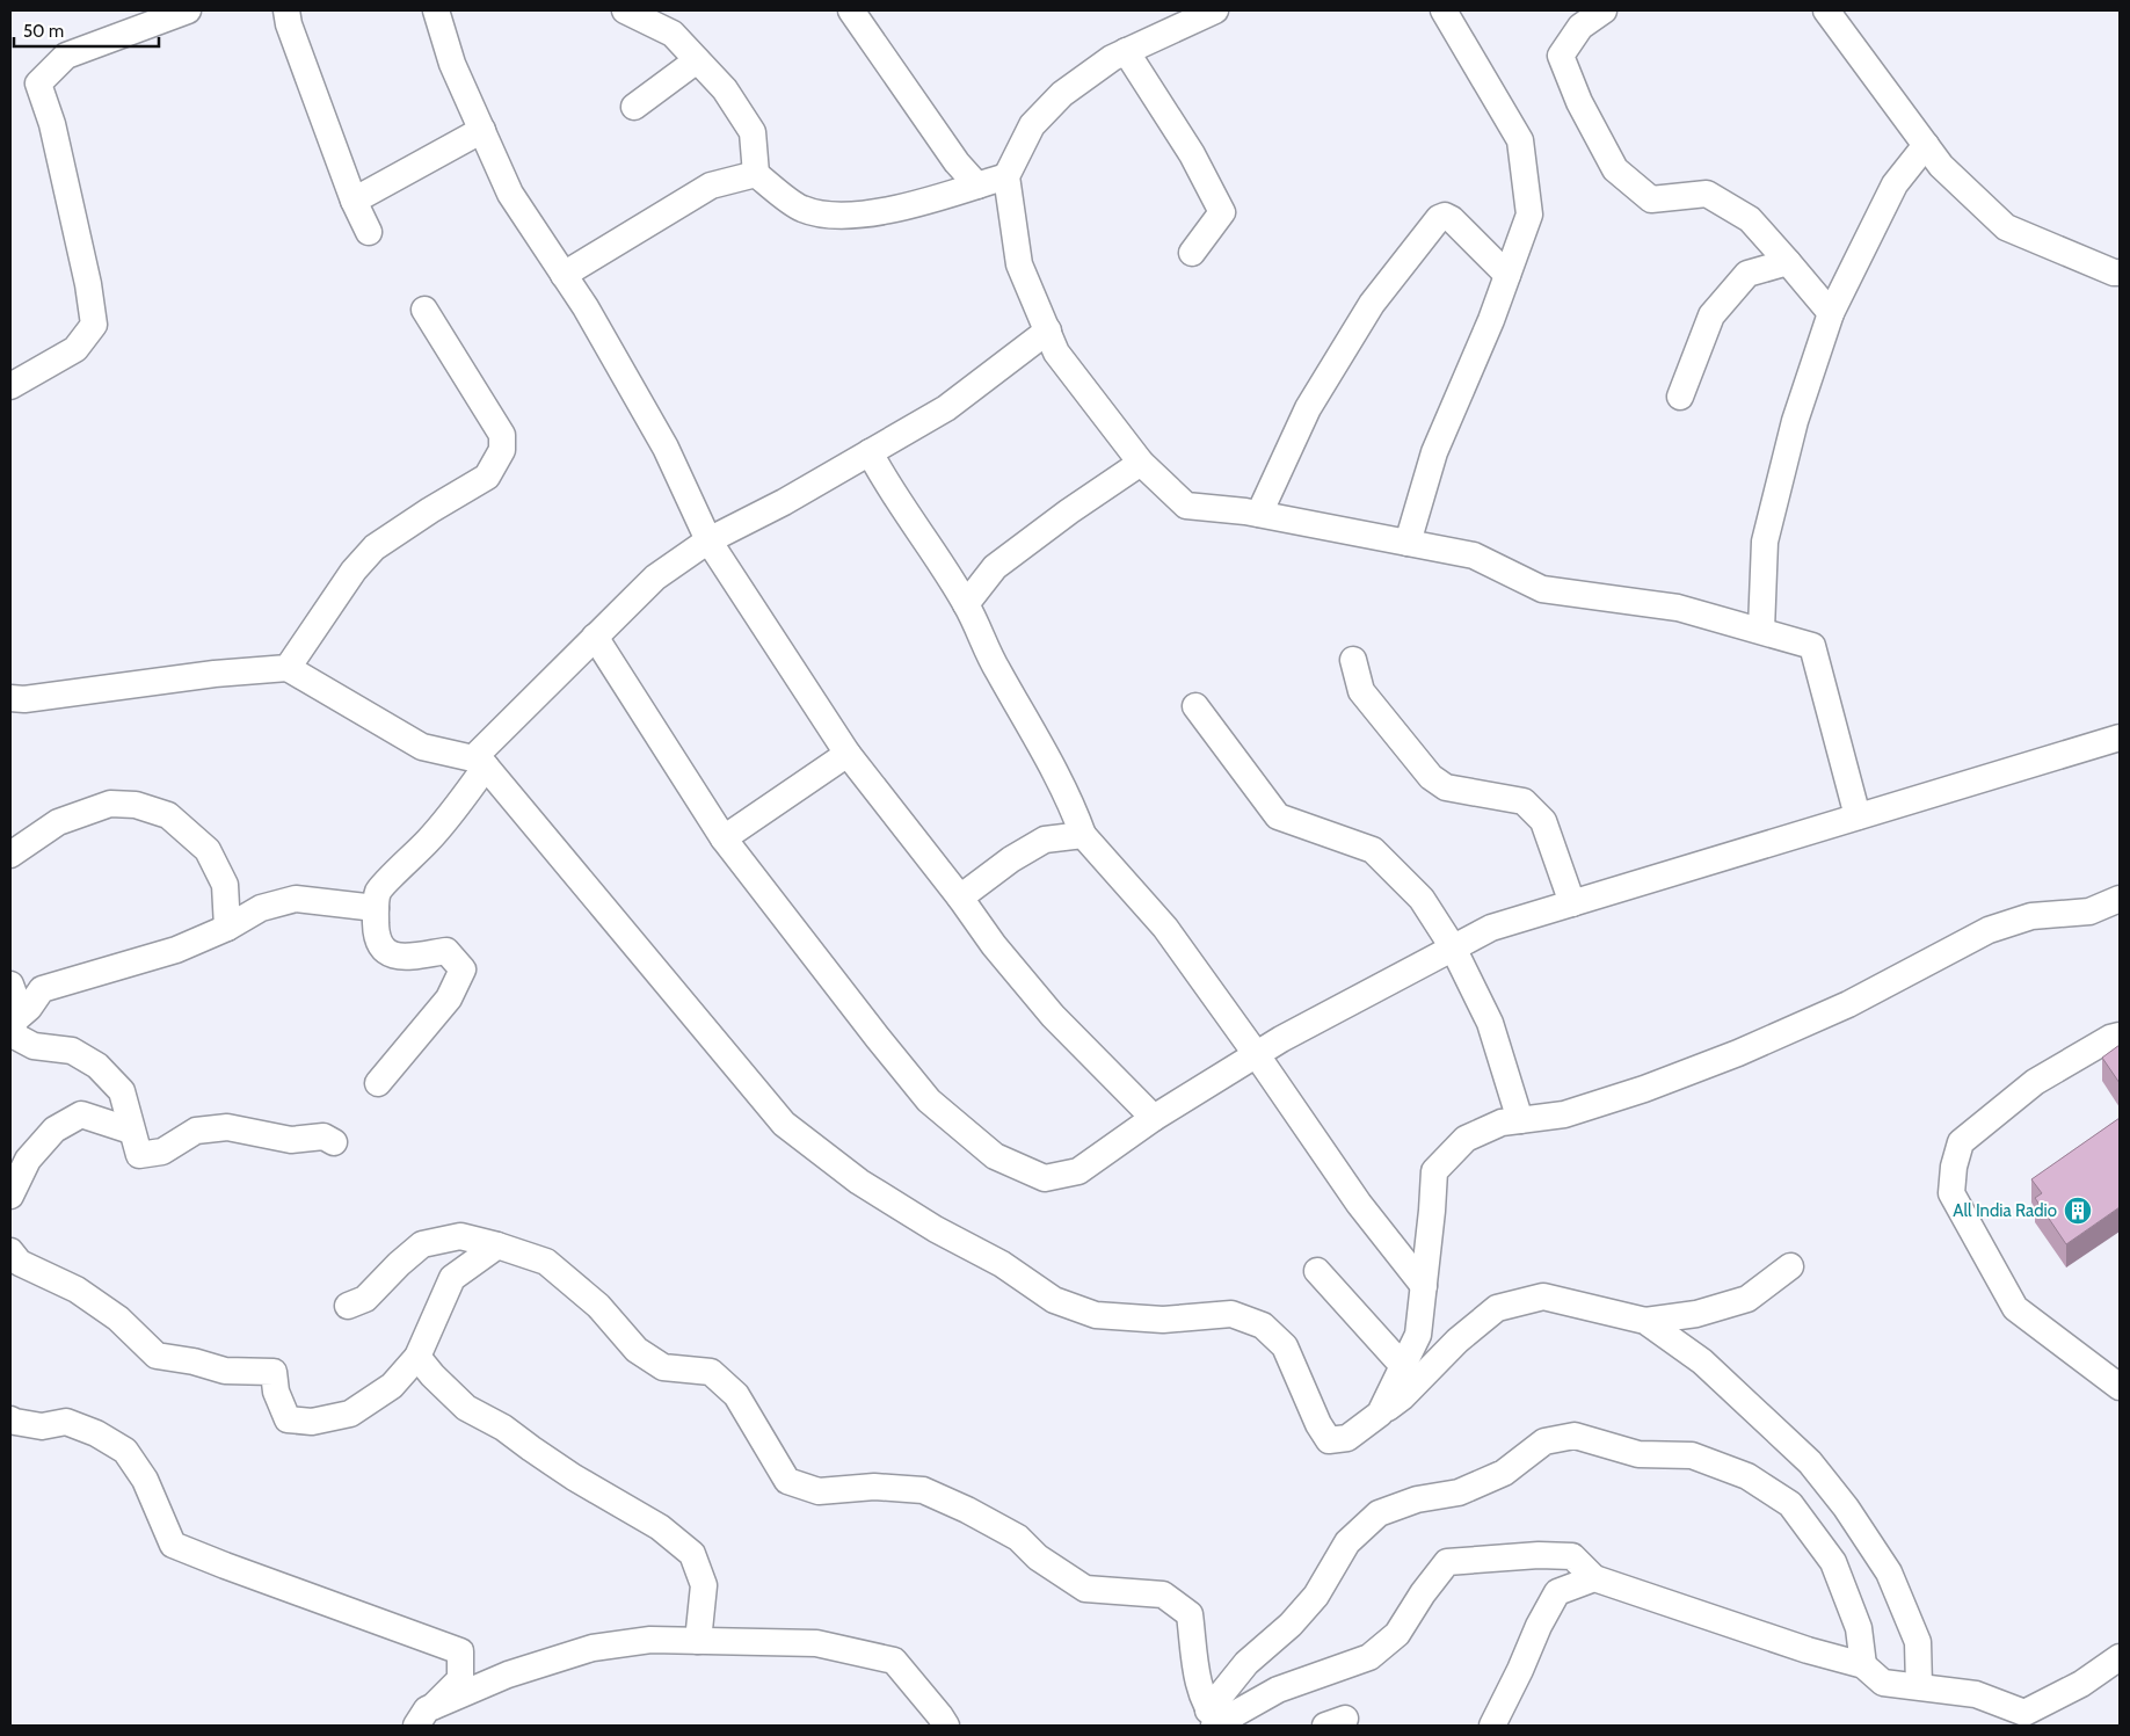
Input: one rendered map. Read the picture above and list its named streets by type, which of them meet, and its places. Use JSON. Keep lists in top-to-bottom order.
{
  "places": {
    "building": ["All India Radio"]
  },
  "scale_bar": "50 m"
}
